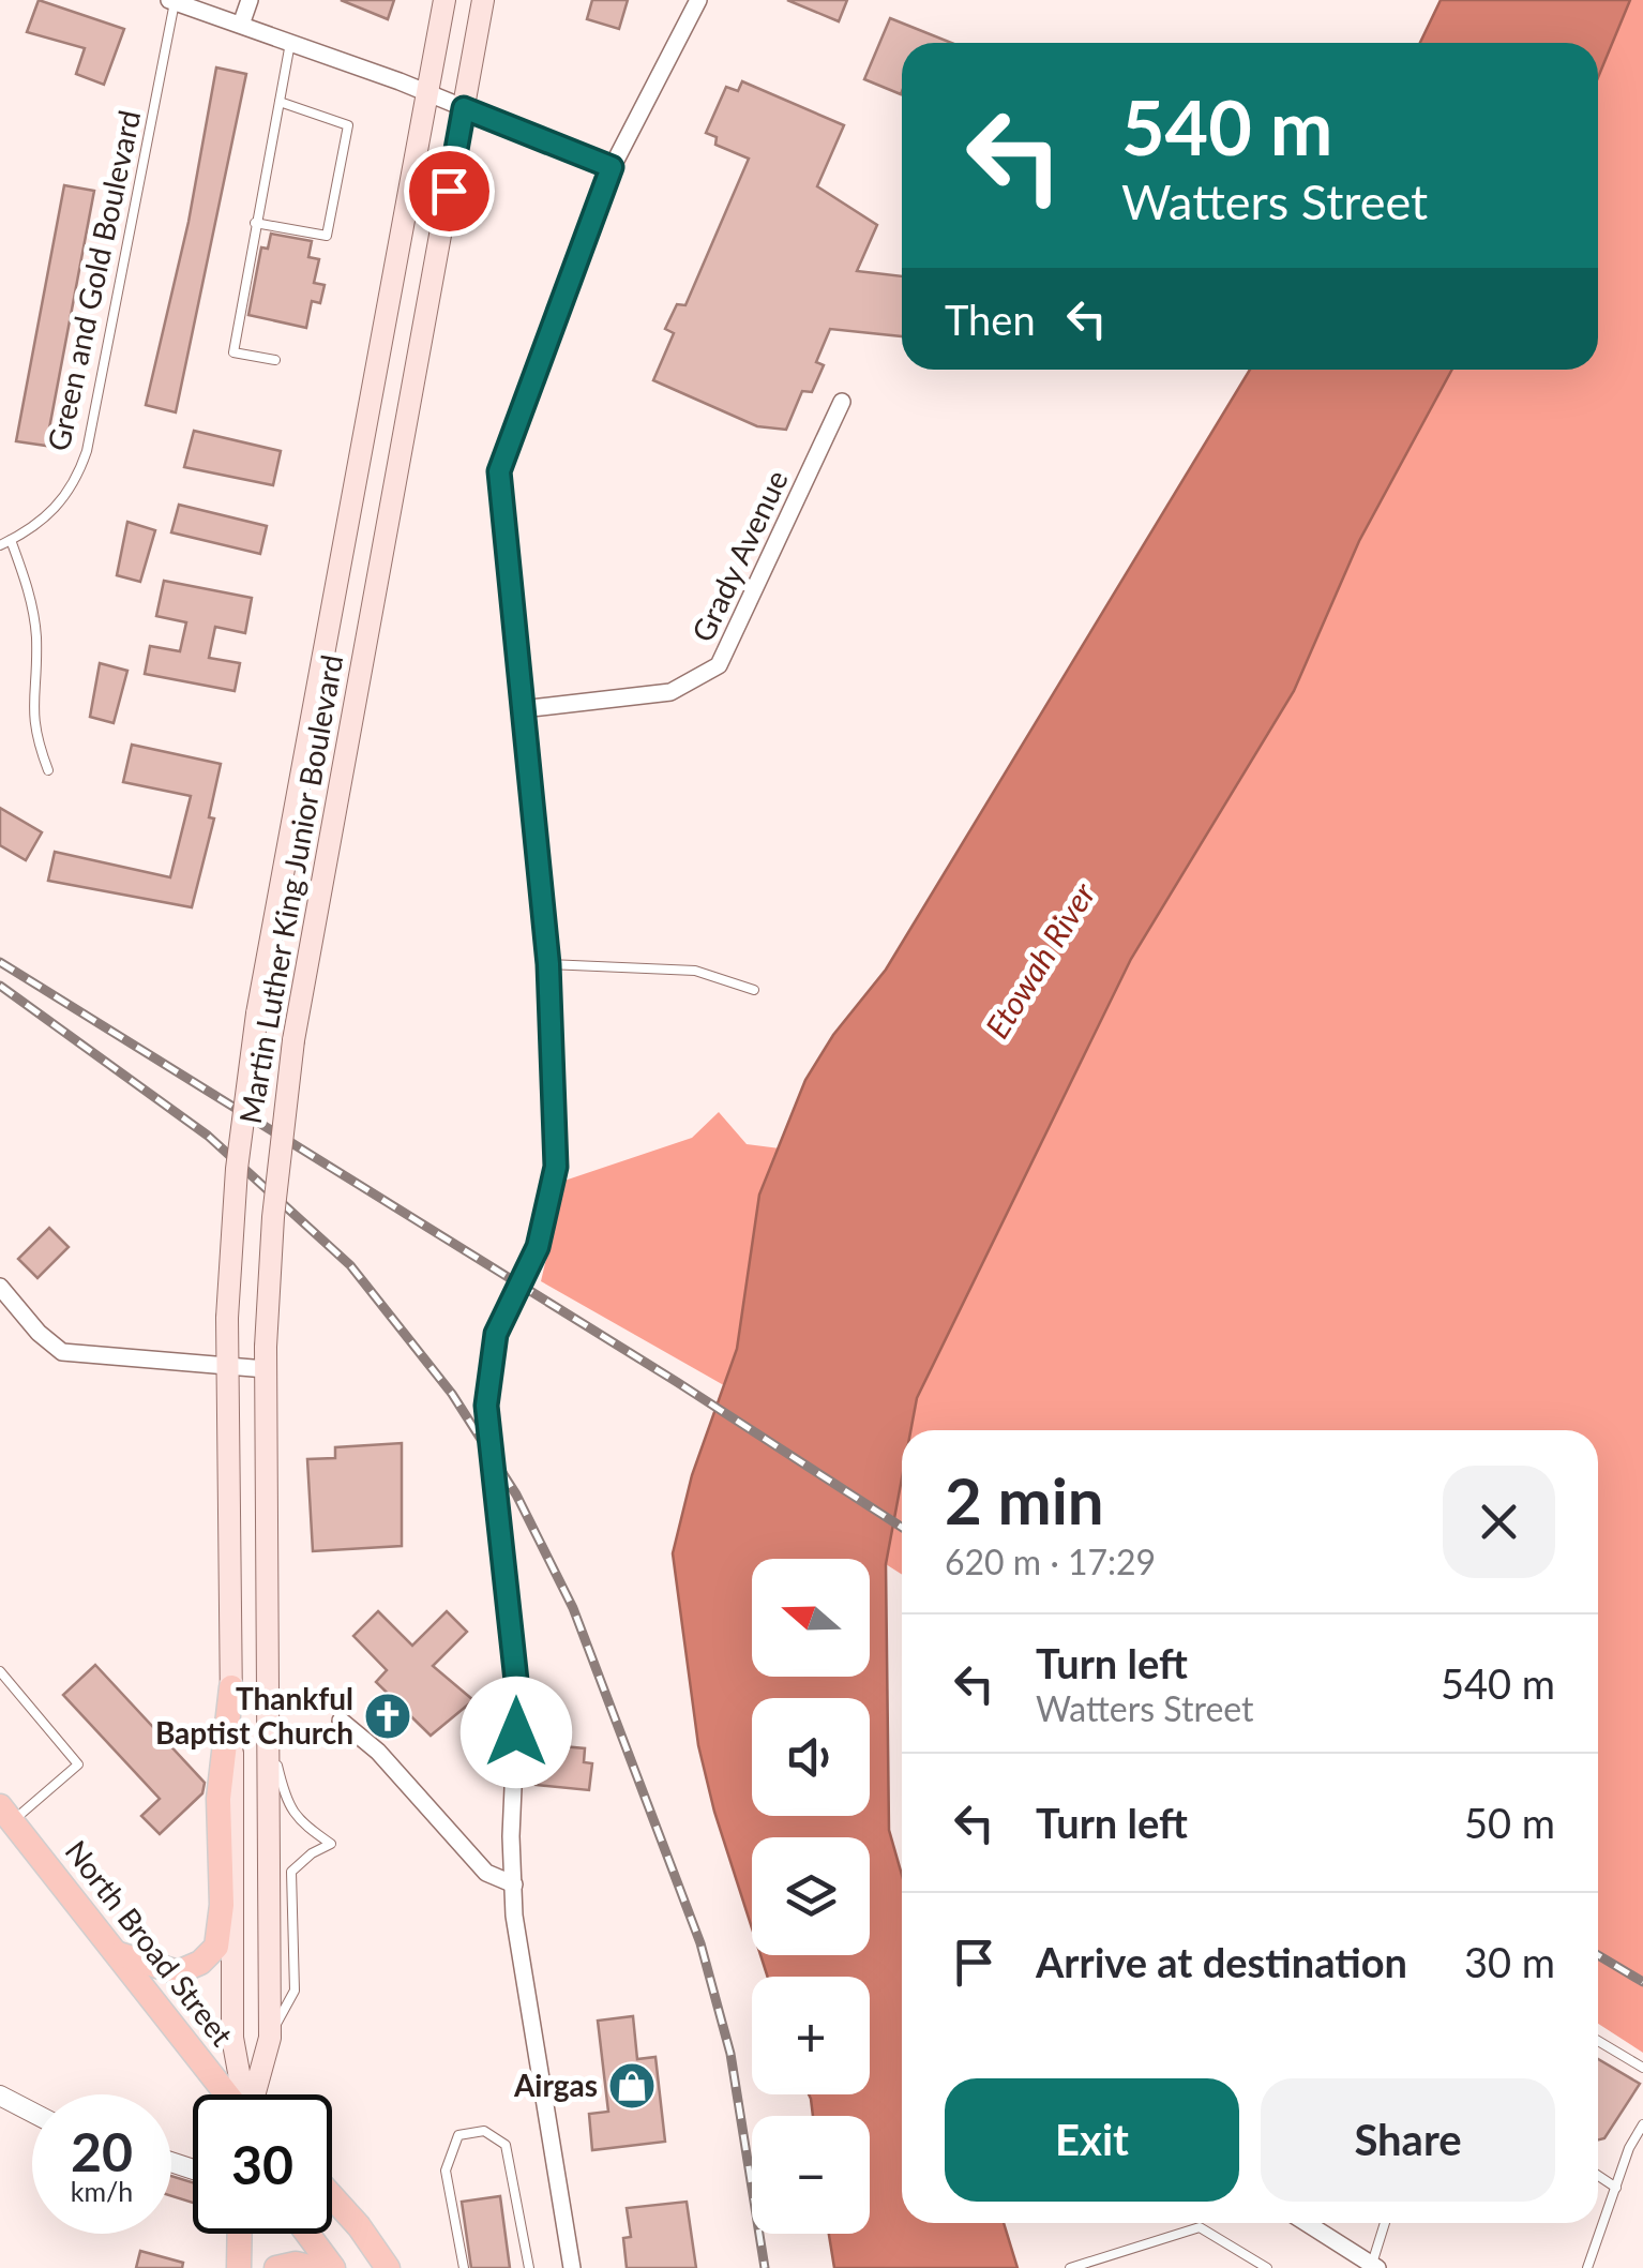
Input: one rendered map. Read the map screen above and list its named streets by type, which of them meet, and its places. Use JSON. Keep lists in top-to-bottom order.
{
  "streets": {
    "main road": ["Martin Luther King Junior Boulevard", "North Broad Street"],
    "street": ["Grady Avenue"],
    "lane": ["Green and Gold Boulevard"]
  },
  "water": ["Etowah River"],
  "places": {
    "church": ["Thankful Baptist Church"],
    "shop": ["Airgas"]
  },
  "north": "left",
  "page": {
    "turn": ["540 m", "Watters Street"],
    "then": "Then",
    "heading": ["2 min", "620 m · 17:29"],
    "map_buttons": ["+", "−"],
    "list": [
      {
        "name": "Turn left",
        "note": "Watters Street",
        "value": "540 m"
      },
      {
        "name": "Turn left",
        "value": "50 m"
      },
      {
        "name": "Arrive at destination",
        "value": "30 m"
      }
    ],
    "buttons": ["Exit", "Share"],
    "speed": "20 km/h",
    "limit": "30"
  }
}
